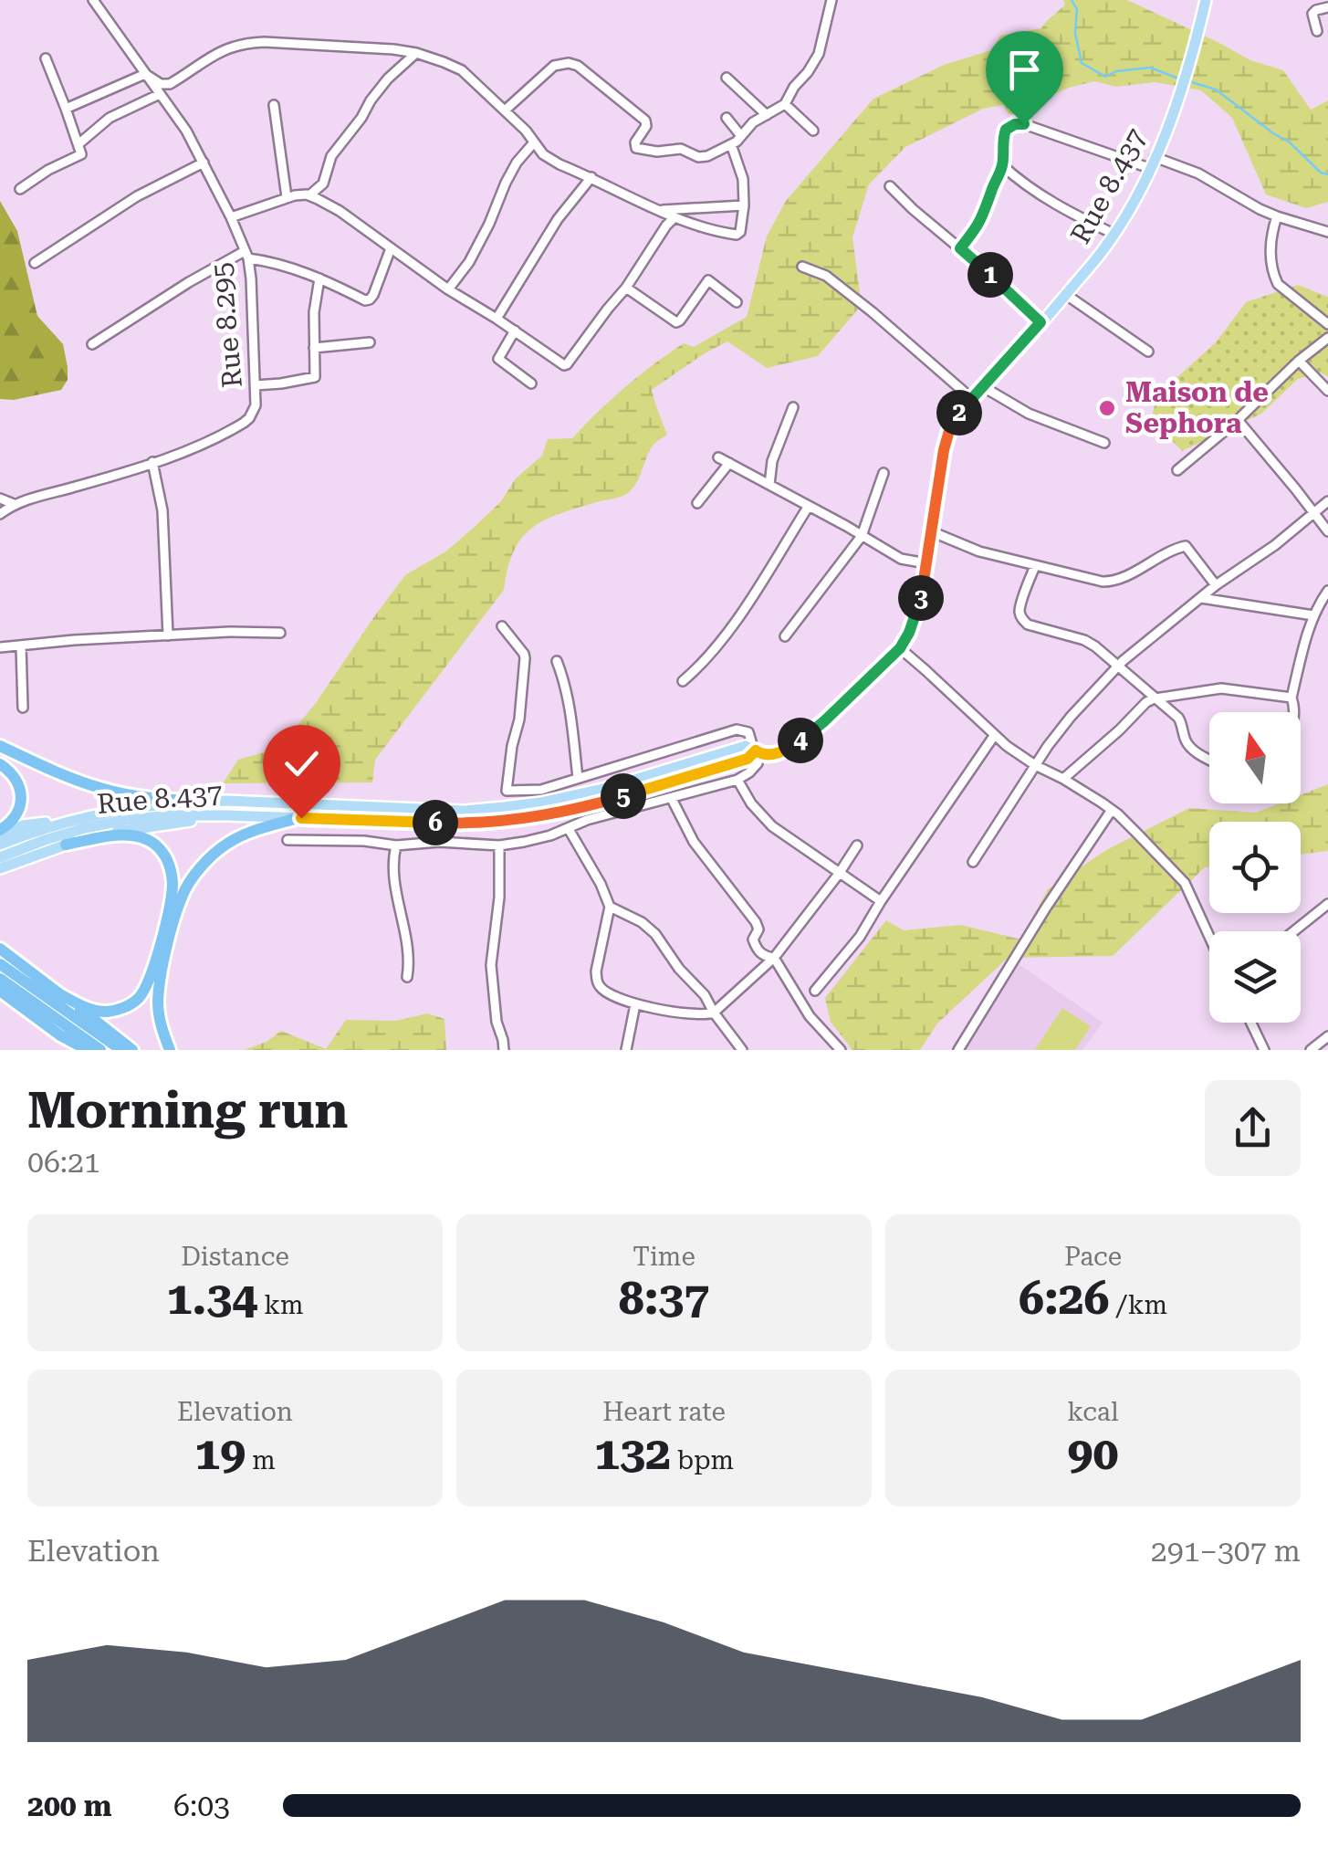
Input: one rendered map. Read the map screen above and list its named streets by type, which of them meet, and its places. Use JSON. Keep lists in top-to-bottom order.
{
  "streets": {
    "main road": ["Rue 8.437"],
    "street": ["Rue 8.295"]
  },
  "places": ["Maison de Sephora"],
  "north": "top",
  "page": {
    "pins": [
      "1",
      "2",
      "3",
      "4",
      "5",
      "6"
    ],
    "heading": ["Morning run", "06:21"],
    "stats": [
      ["Distance", "1.34 km"],
      ["Time", "8:37"],
      ["Pace", "6:26 /km"],
      ["Elevation", "19 m"],
      ["Heart rate", "132 bpm"],
      ["kcal", "90"]
    ],
    "chart": ["Elevation", "291–307 m"],
    "list": [
      {
        "name": "200 m",
        "note": "6:03"
      }
    ]
  }
}
